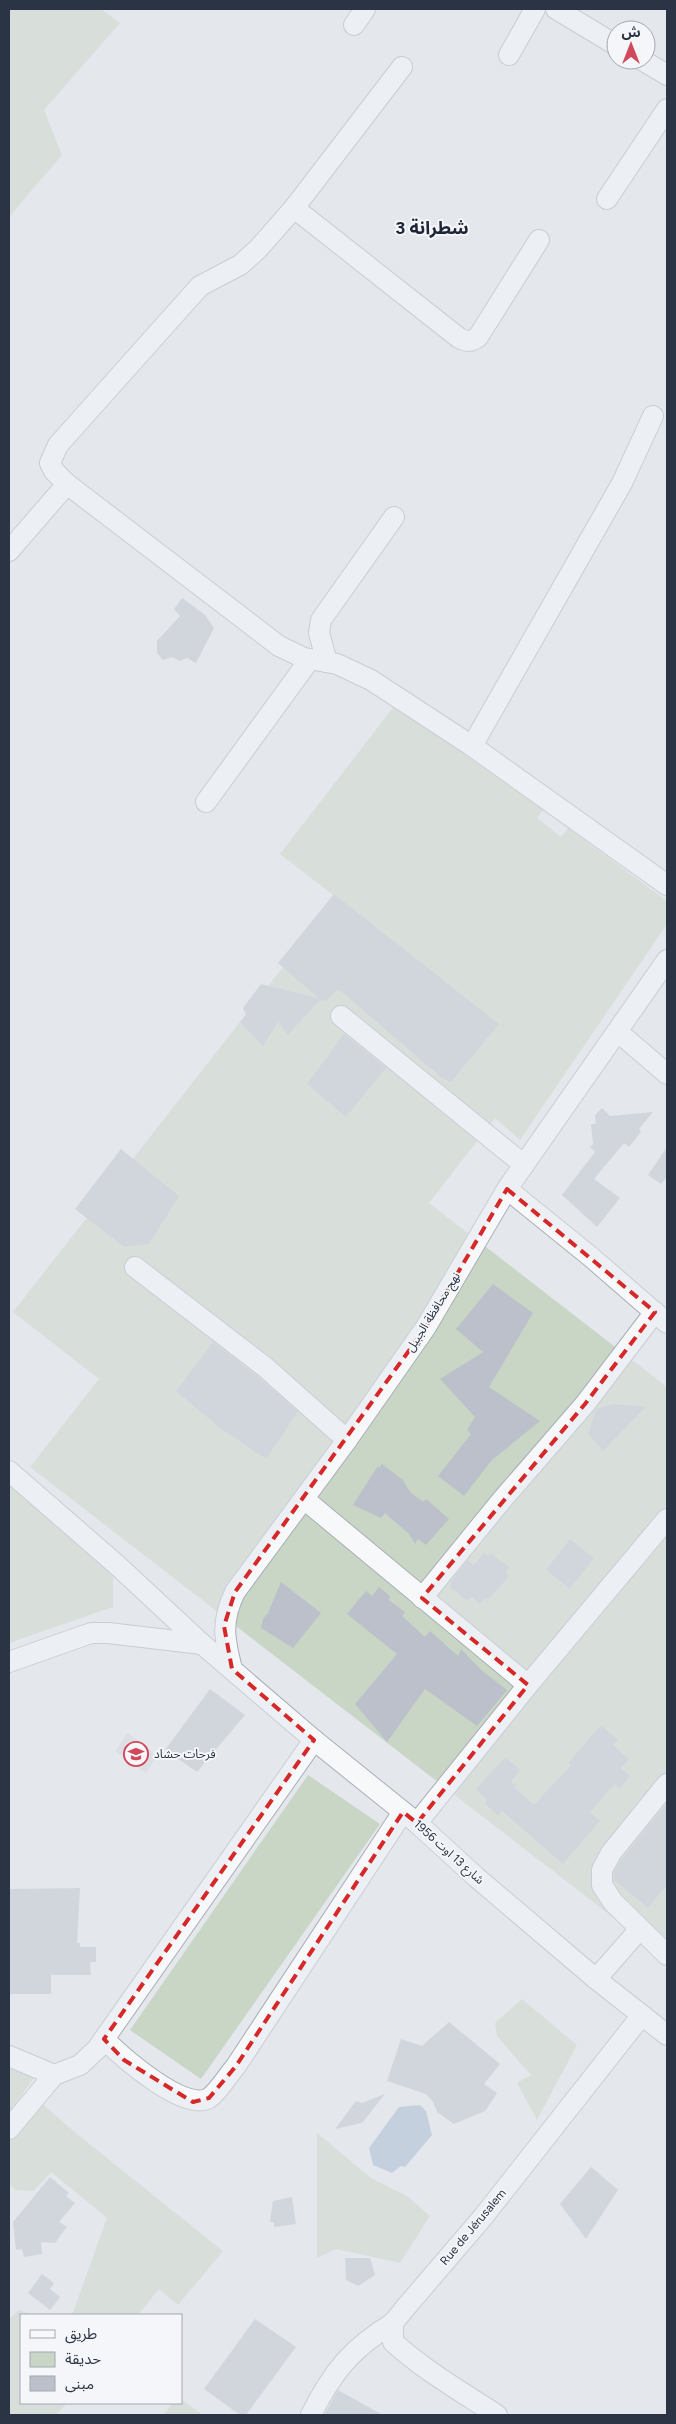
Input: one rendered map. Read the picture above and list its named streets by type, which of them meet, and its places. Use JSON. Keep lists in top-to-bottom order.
{
  "streets": {
    "street": ["نهج محافظة الجبيل", "شارع 13 اوت 1956", "Rue de Jérusalem"]
  },
  "crossings": [
    ["نهج محافظة الجبيل", "شارع 13 اوت 1956"],
    ["شارع 13 اوت 1956", "Rue de Jérusalem"]
  ],
  "districts": ["شطرانة 3"],
  "places": {
    "school or university": ["فرحات حشاد"]
  },
  "legend": ["طريق", "حديقة", "مبنى"],
  "north": "top"
}
